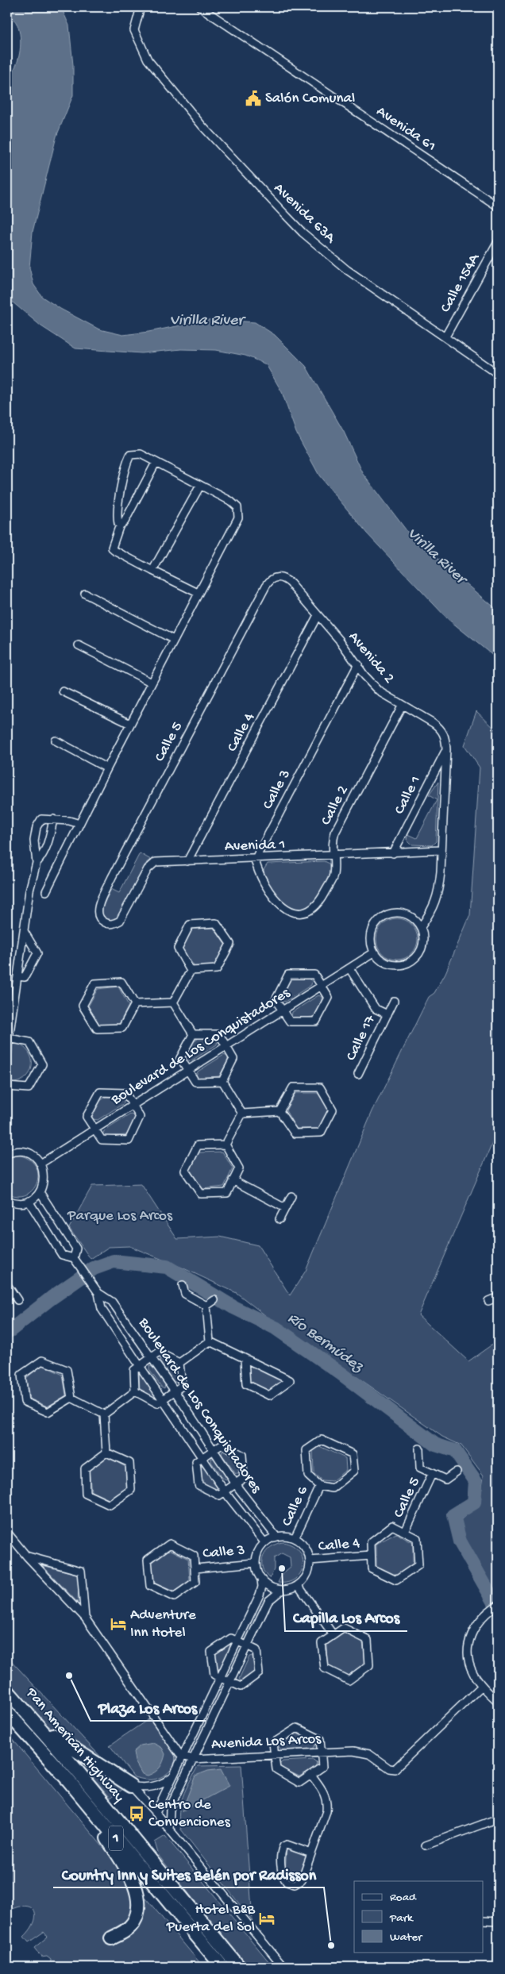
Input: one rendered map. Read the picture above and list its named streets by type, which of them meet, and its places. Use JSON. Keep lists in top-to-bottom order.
{
  "streets": {
    "highway": ["Pan American Highway", "1"],
    "street": [
      "Avenida 61",
      "Avenida 63A",
      "Calle 154A",
      "Avenida 2",
      "Calle 4",
      "Calle 5",
      "Calle 3",
      "Calle 1",
      "Calle 2",
      "Avenida 1",
      "Calle 17",
      "Boulevard de Los Conquistadores",
      "Calle 6",
      "Avenida Los Arcos"
    ]
  },
  "crossings": [
    ["Avenida 63A", "Calle 154A"],
    ["Avenida 2", "Calle 4"],
    ["Avenida 2", "Calle 5"],
    ["Avenida 2", "Calle 3"],
    ["Avenida 2", "Calle 1"],
    ["Avenida 2", "Calle 2"],
    ["Avenida 2", "Avenida 1"],
    ["Calle 4", "Calle 5"],
    ["Calle 4", "Calle 3"],
    ["Calle 4", "Avenida 1"],
    ["Calle 4", "Boulevard de Los Conquistadores"],
    ["Calle 4", "Calle 6"],
    ["Calle 5", "Avenida 1"],
    ["Calle 3", "Calle 2"],
    ["Calle 3", "Avenida 1"],
    ["Calle 3", "Boulevard de Los Conquistadores"],
    ["Calle 3", "Calle 6"],
    ["Calle 1", "Avenida 1"],
    ["Calle 2", "Avenida 1"],
    ["Calle 17", "Boulevard de Los Conquistadores"],
    ["Boulevard de Los Conquistadores", "Calle 6"]
  ],
  "water": ["Virilla River", "Río Bermúdez"],
  "parks": ["Parque Los Arcos"],
  "places": {
    "public building": ["Salón Comunal"],
    "other": ["Capilla Los Arcos", "Plaza Los Arcos", "Country Inn y Suites Belén por Radisson"],
    "hotel": ["Adventure Inn Hotel", "Hotel B&B Puerta del Sol"],
    "bus stop": ["Centro de Convenciones"]
  },
  "legend": ["Road", "Park", "Water"]
}
